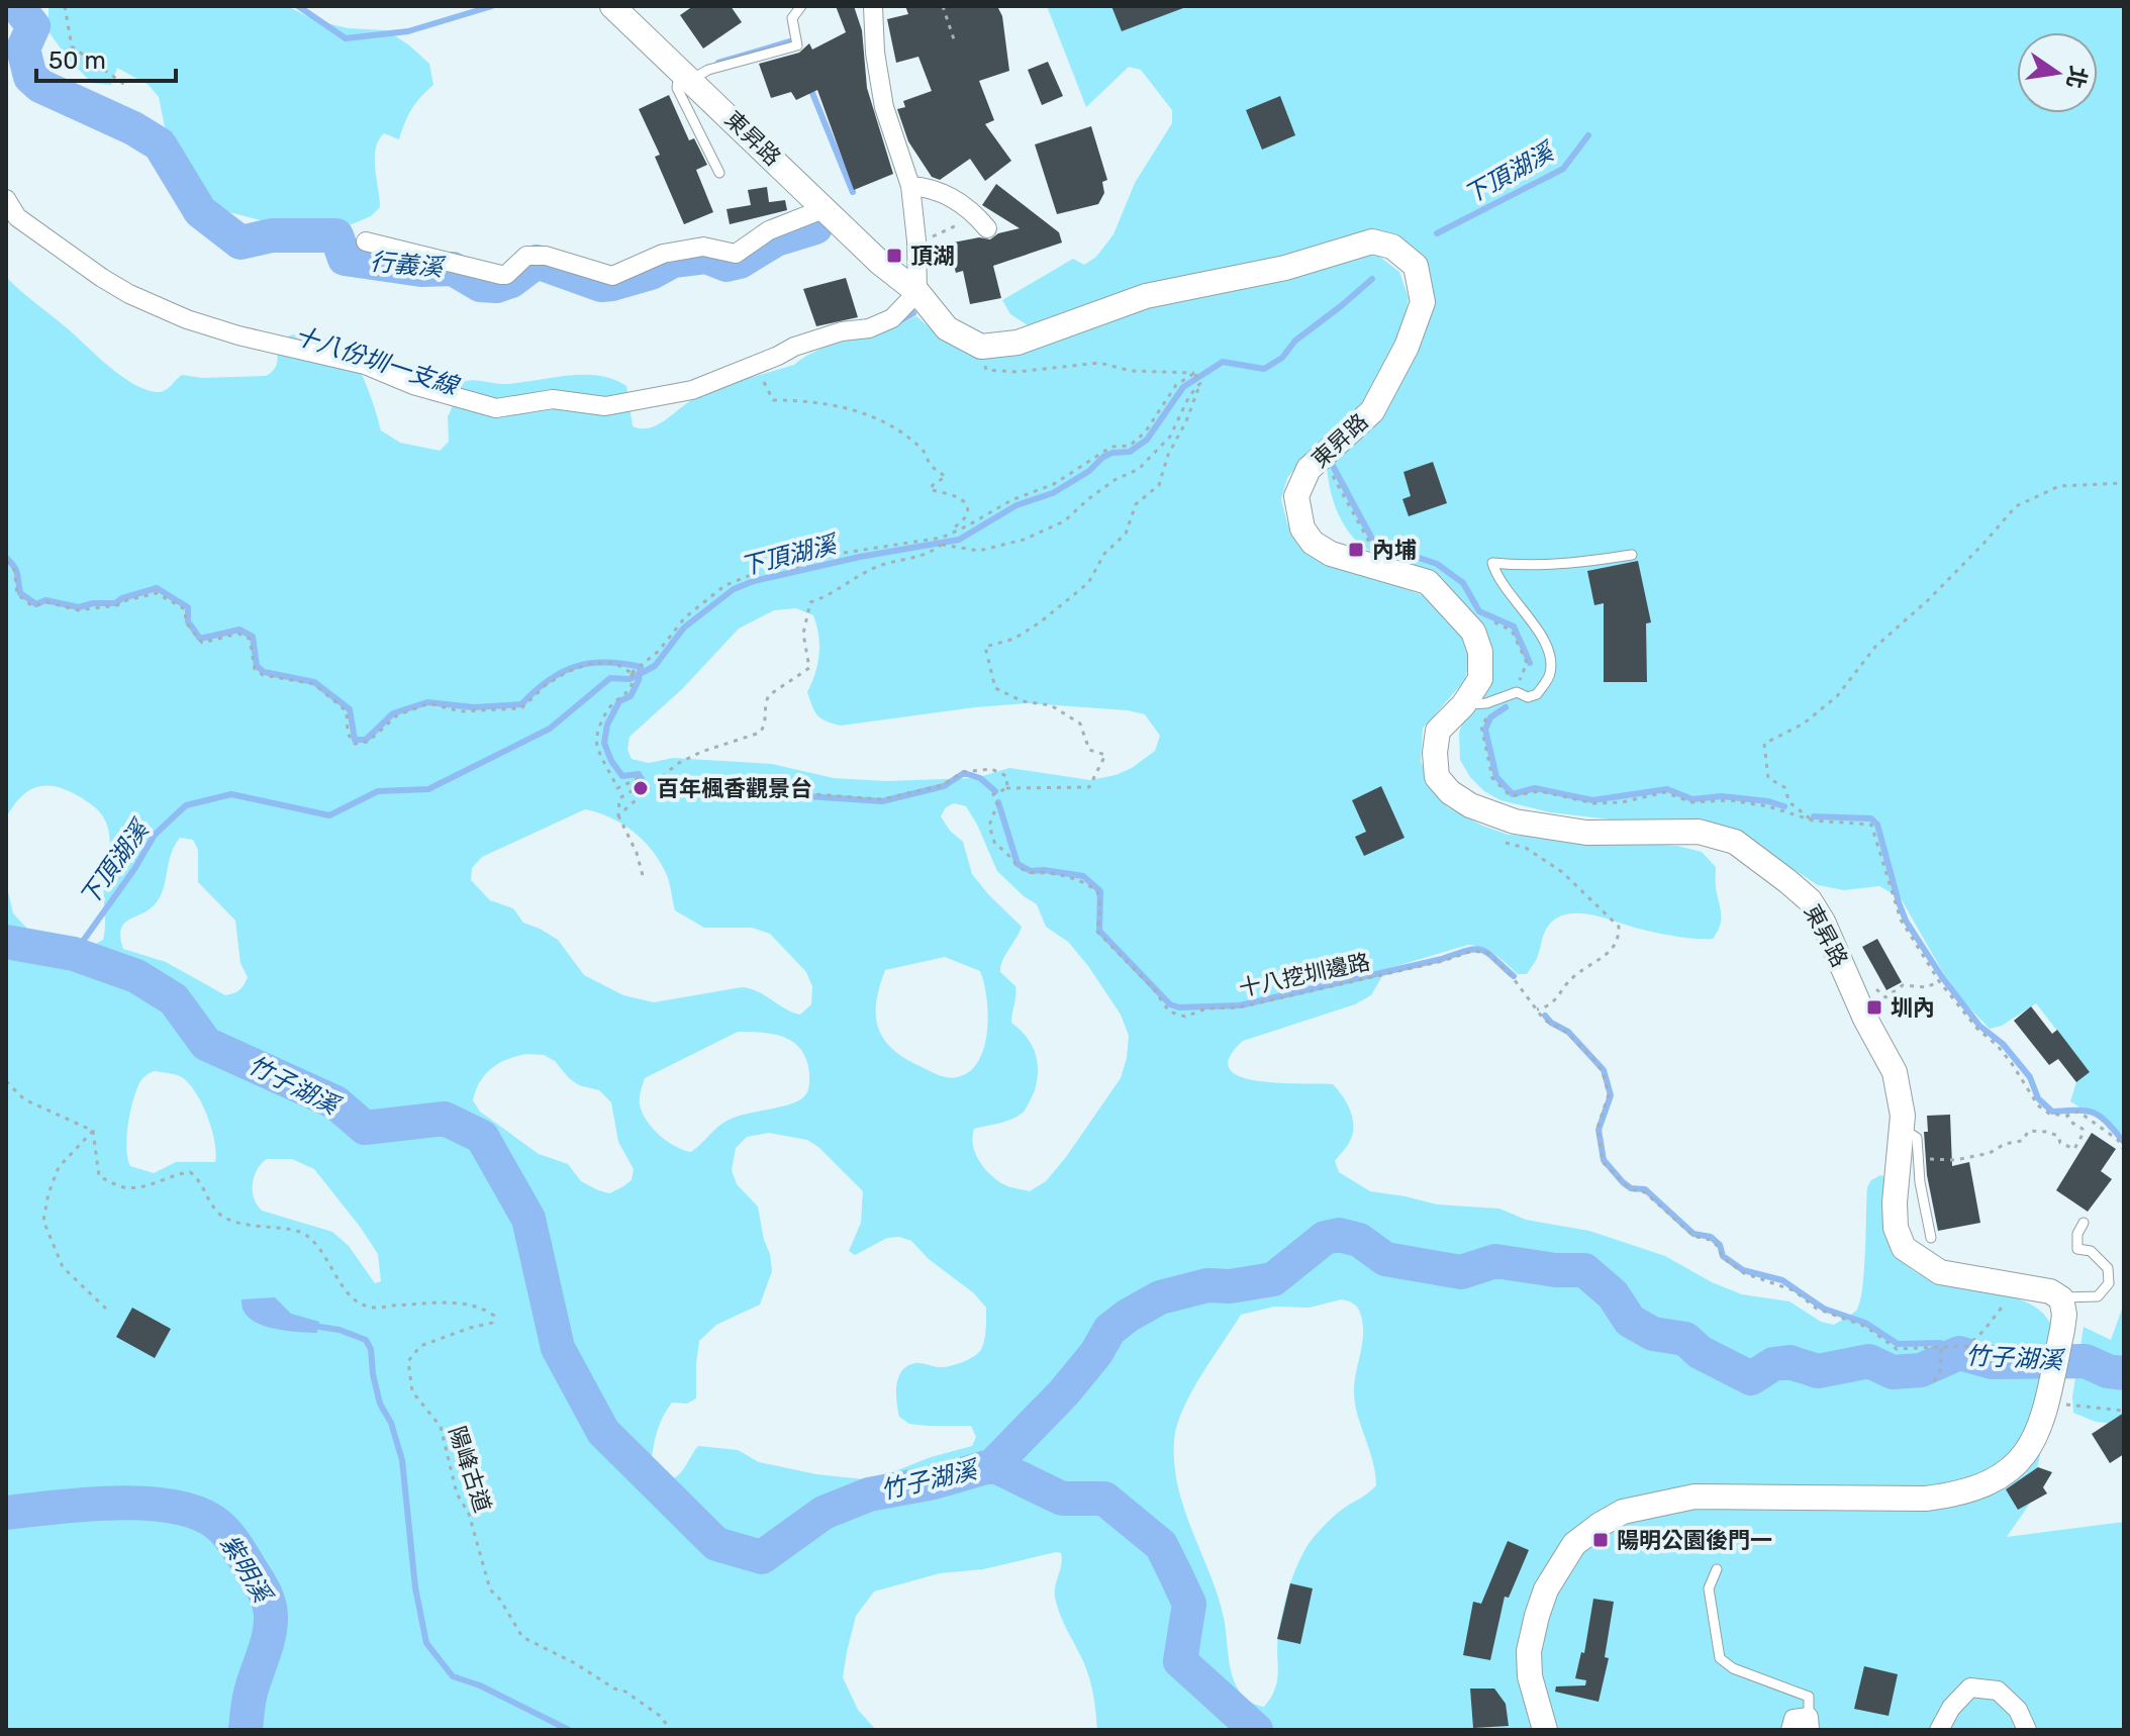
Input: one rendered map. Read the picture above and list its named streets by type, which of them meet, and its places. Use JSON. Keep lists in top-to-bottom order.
{
  "streets": {
    "street": ["東昇路"],
    "path": ["十八挖圳邊路", "陽峰古道"]
  },
  "crossings": [
    ["東昇路", "十八挖圳邊路"]
  ],
  "water": [
    "下頂湖溪",
    "行義溪",
    "十八份圳一支線",
    "竹子湖溪",
    "紫明溪"
  ],
  "places": {
    "transit": [
      "頂湖",
      "內埔",
      "圳內",
      "陽明公園後門一"
    ],
    "other": ["百年楓香觀景台"]
  },
  "scale_bar": "50 m",
  "north": "right"
}
